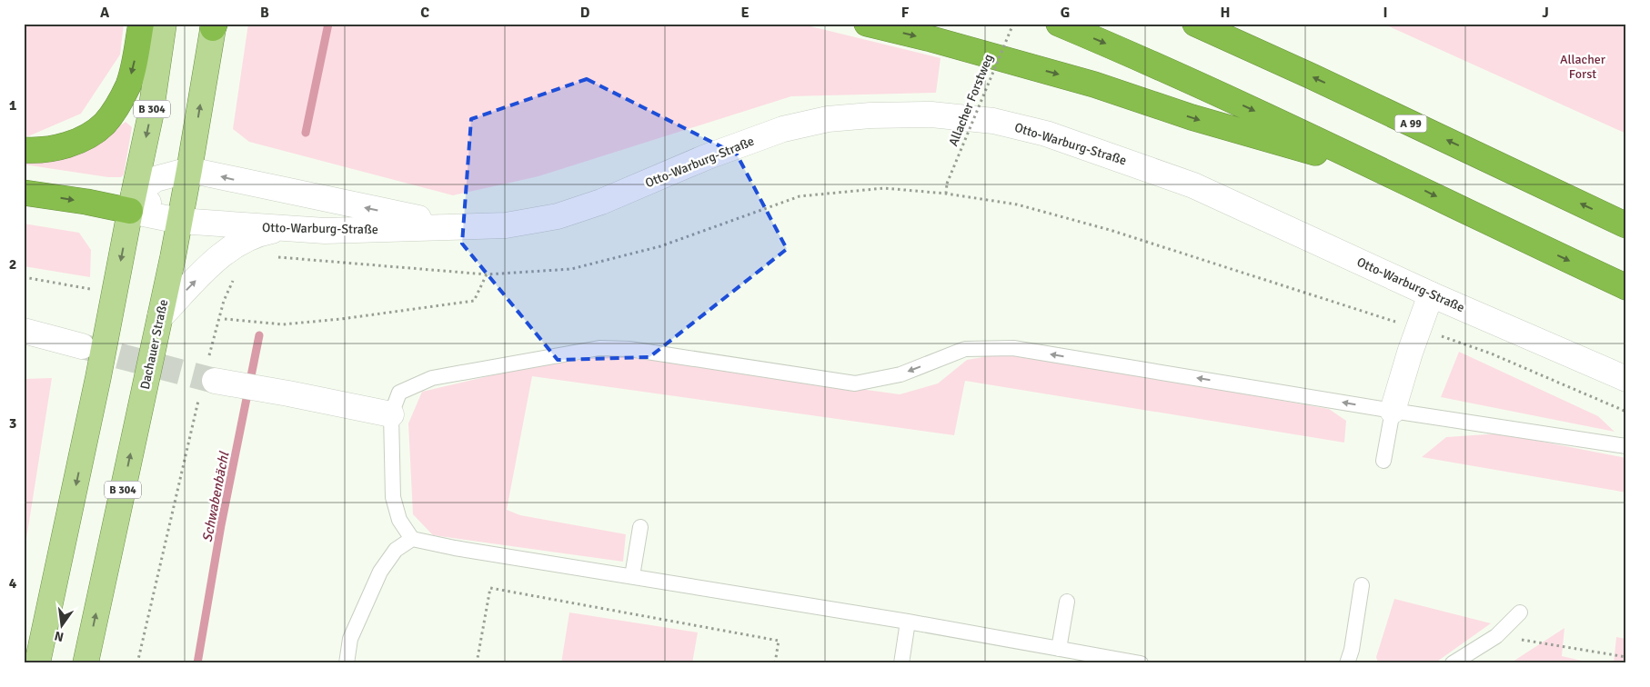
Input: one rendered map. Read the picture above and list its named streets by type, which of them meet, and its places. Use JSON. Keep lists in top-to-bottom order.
{
  "streets": {
    "highway": ["A 99"],
    "main road": ["B 304", "Otto-Warburg-Straße", "Dachauer Straße"],
    "path": ["Allacher Forstweg"]
  },
  "crossings": [
    ["B 304", "Otto-Warburg-Straße"],
    ["Otto-Warburg-Straße", "Dachauer Straße"]
  ],
  "water": ["Schwabenbächl"],
  "parks": ["Allacher Forst"],
  "north": "bottom",
  "grid": {
    "columns": [
      "A",
      "B",
      "C",
      "D",
      "E",
      "F",
      "G",
      "H",
      "I",
      "J"
    ],
    "rows": [
      "1",
      "2",
      "3",
      "4"
    ]
  }
}
